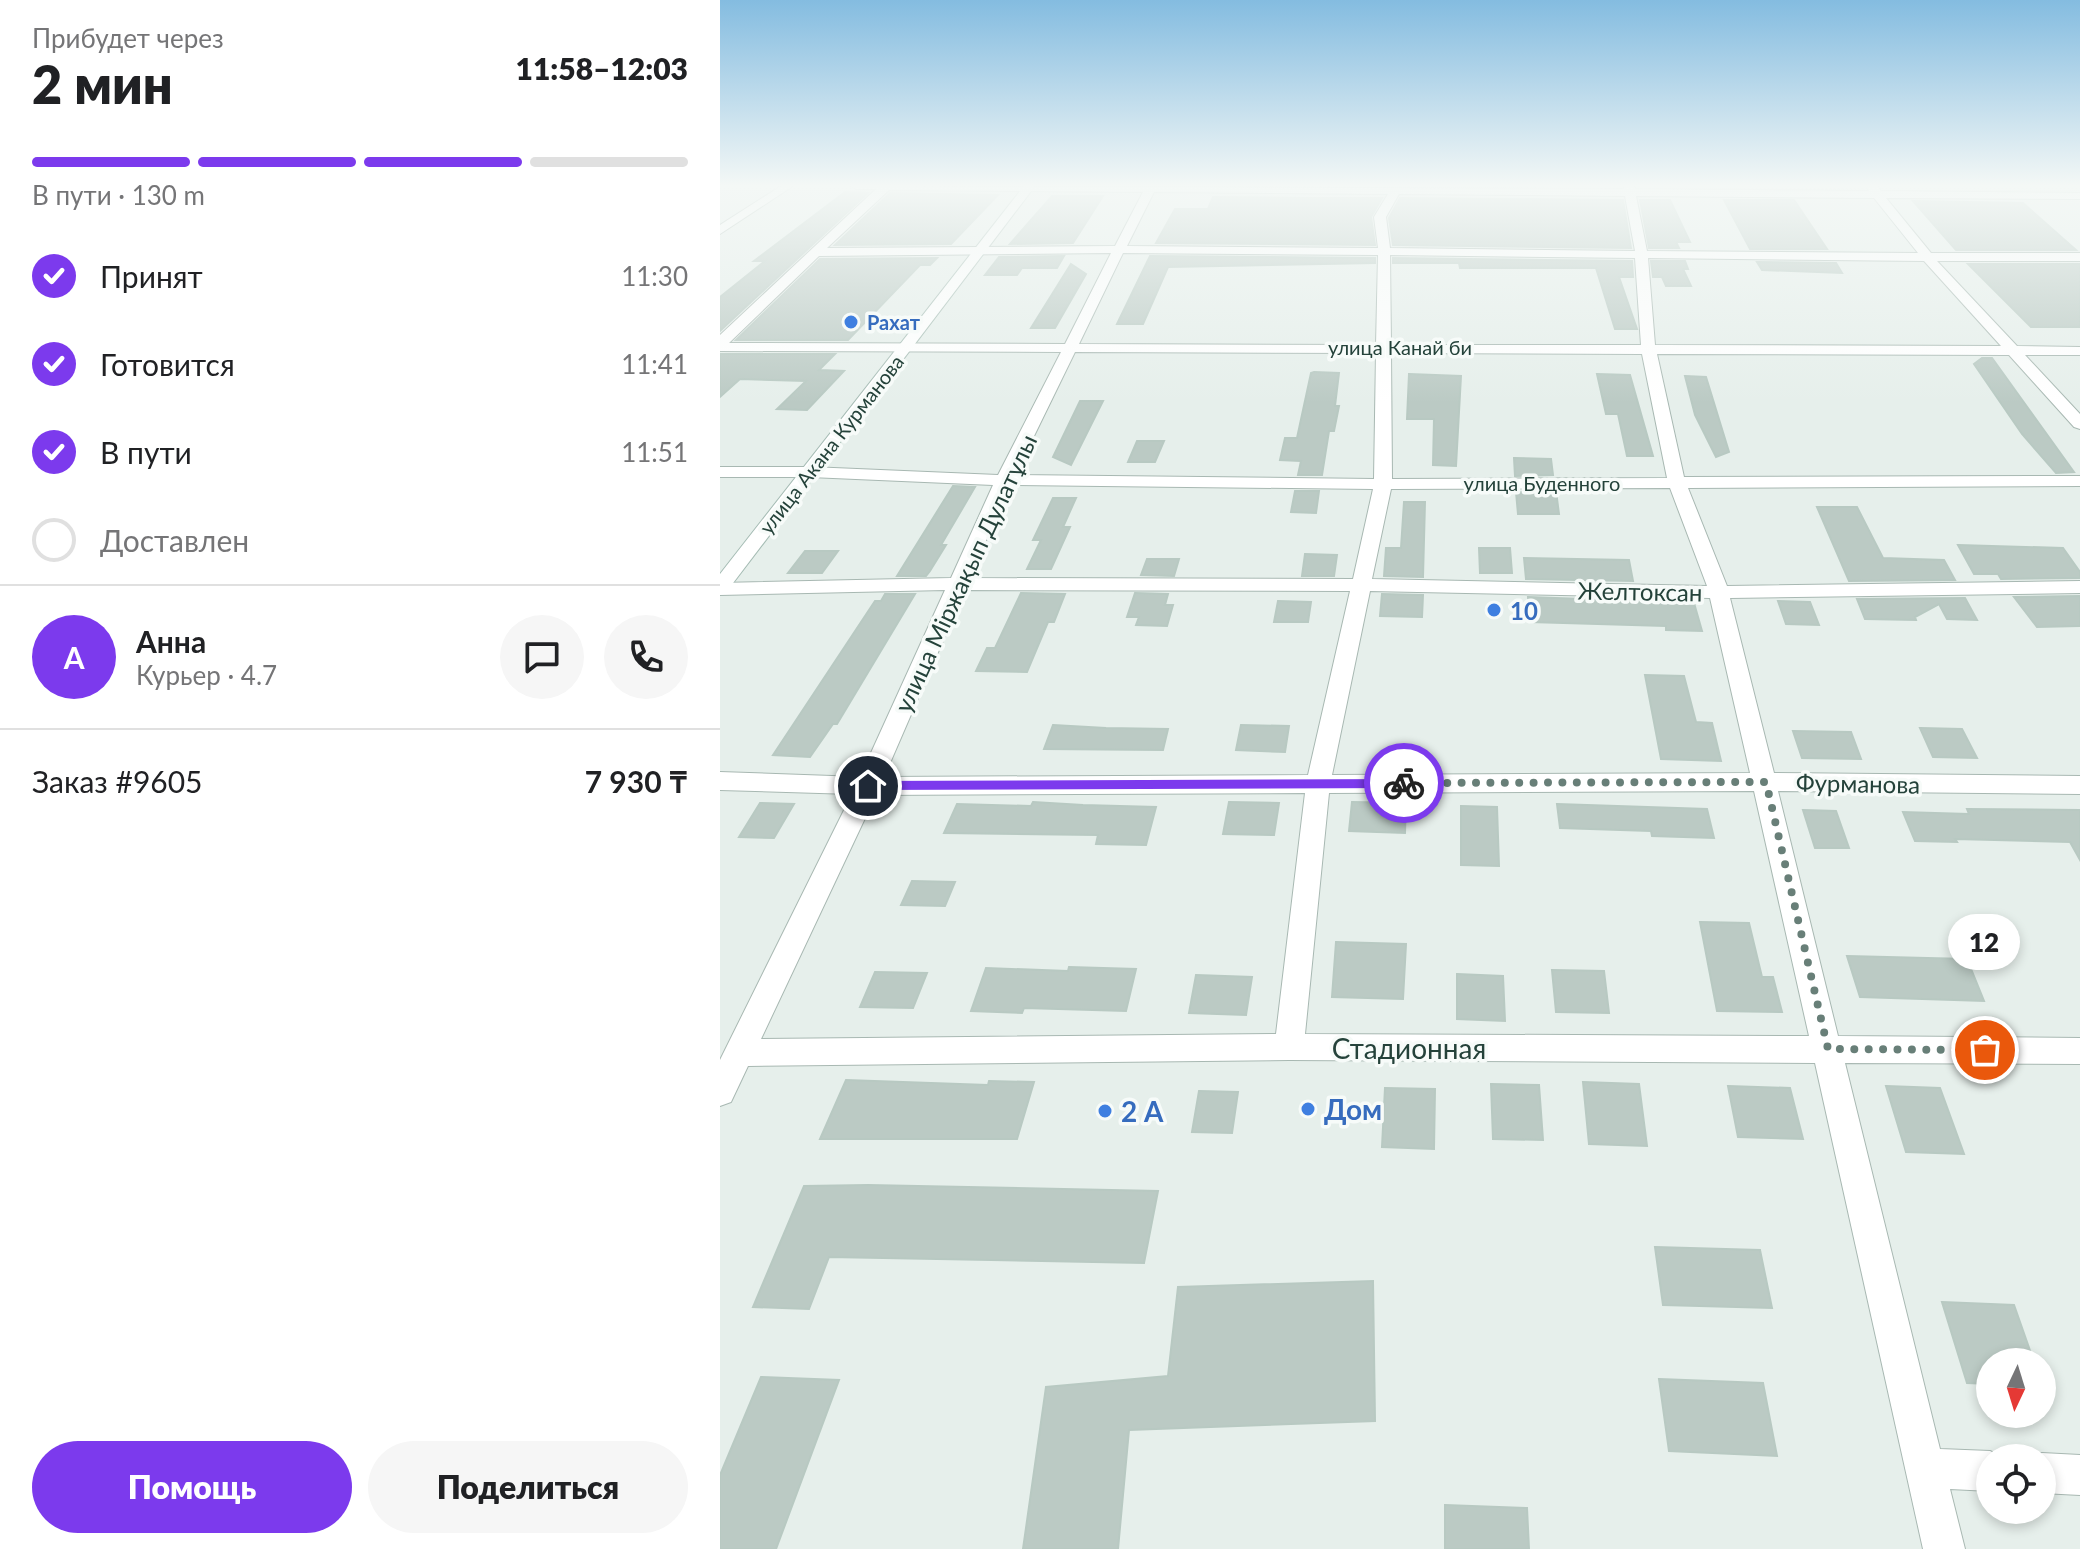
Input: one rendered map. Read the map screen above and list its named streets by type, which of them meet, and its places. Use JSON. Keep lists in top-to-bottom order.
{
  "streets": {
    "street": [
      "улица Канай би",
      "улица Акана Курманова",
      "улица Буденного",
      "улица Міржақып Дулатұлы",
      "Желтоксан",
      "Фурманова",
      "Стадионная"
    ]
  },
  "crossings": [
    ["улица Канай би", "улица Акана Курманова"],
    ["улица Канай би", "улица Міржақып Дулатұлы"],
    ["улица Акана Курманова", "улица Буденного"],
    ["улица Акана Курманова", "Желтоксан"],
    ["улица Буденного", "улица Міржақып Дулатұлы"],
    ["улица Міржақып Дулатұлы", "Желтоксан"],
    ["улица Міржақып Дулатұлы", "Фурманова"],
    ["улица Міржақып Дулатұлы", "Стадионная"]
  ],
  "places": [
    "Рахат",
    "10",
    "12",
    "Дом",
    "2 А"
  ],
  "north": "bottom",
  "page": {
    "heading": ["2 мин", "Прибудет через", "11:58–12:03"],
    "panel": [
      "Анна",
      "Курьер · 4.7",
      "Заказ #9605",
      "7 930 ₸"
    ],
    "bar": "В пути · 130 m",
    "list": [
      ["Принят", "11:30"],
      ["Готовится", "11:41"],
      ["В пути", "11:51"],
      "Доставлен"
    ],
    "round": "А",
    "bubble": "12",
    "buttons": ["Помощь", "Поделиться"]
  }
}
